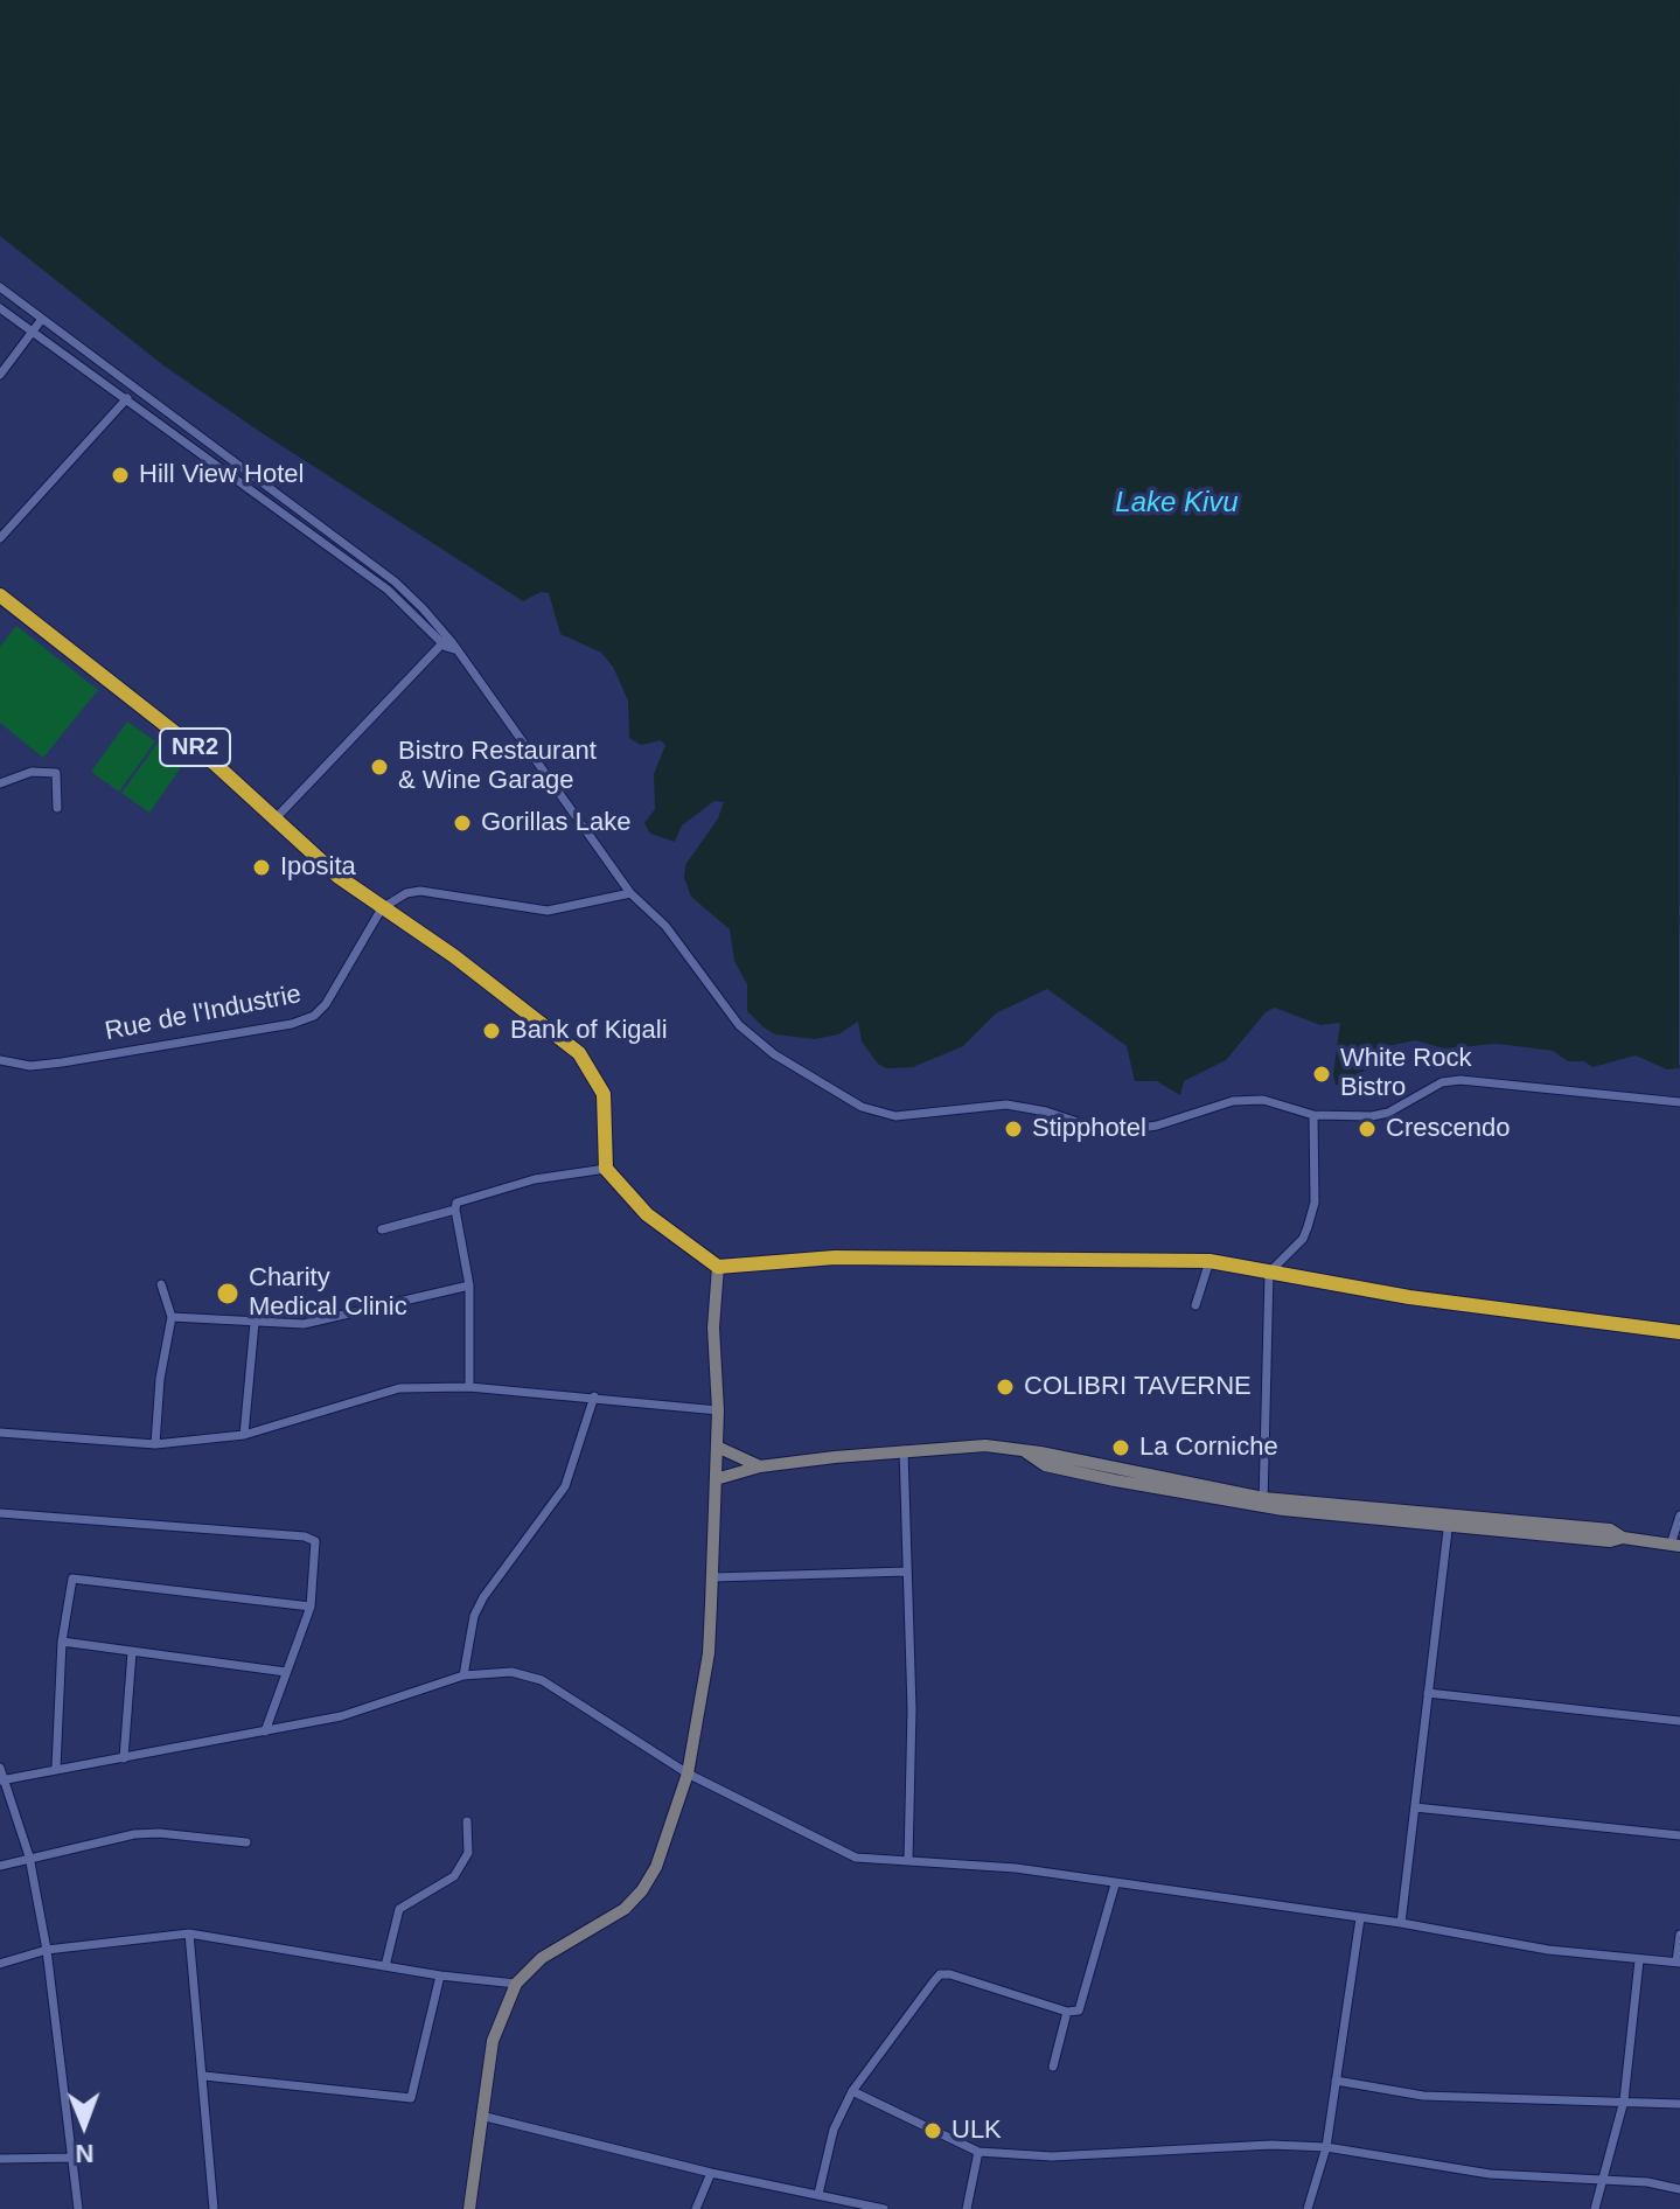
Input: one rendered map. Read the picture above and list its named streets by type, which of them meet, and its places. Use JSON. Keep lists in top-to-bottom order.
{
  "streets": {
    "highway": ["NR2"],
    "street": ["Rue de l'Industrie"]
  },
  "crossings": [
    ["NR2", "Rue de l'Industrie"]
  ],
  "water": ["Lake Kivu"],
  "places": [
    "Hill View Hotel",
    "Bistro Restaurant & Wine Garage",
    "Gorillas Lake",
    "Iposita",
    "Bank of Kigali",
    "White Rock Bistro",
    "Stipphotel",
    "Crescendo",
    "Charity Medical Clinic",
    "COLIBRI TAVERNE",
    "La Corniche",
    "ULK"
  ],
  "north": "bottom"
}
